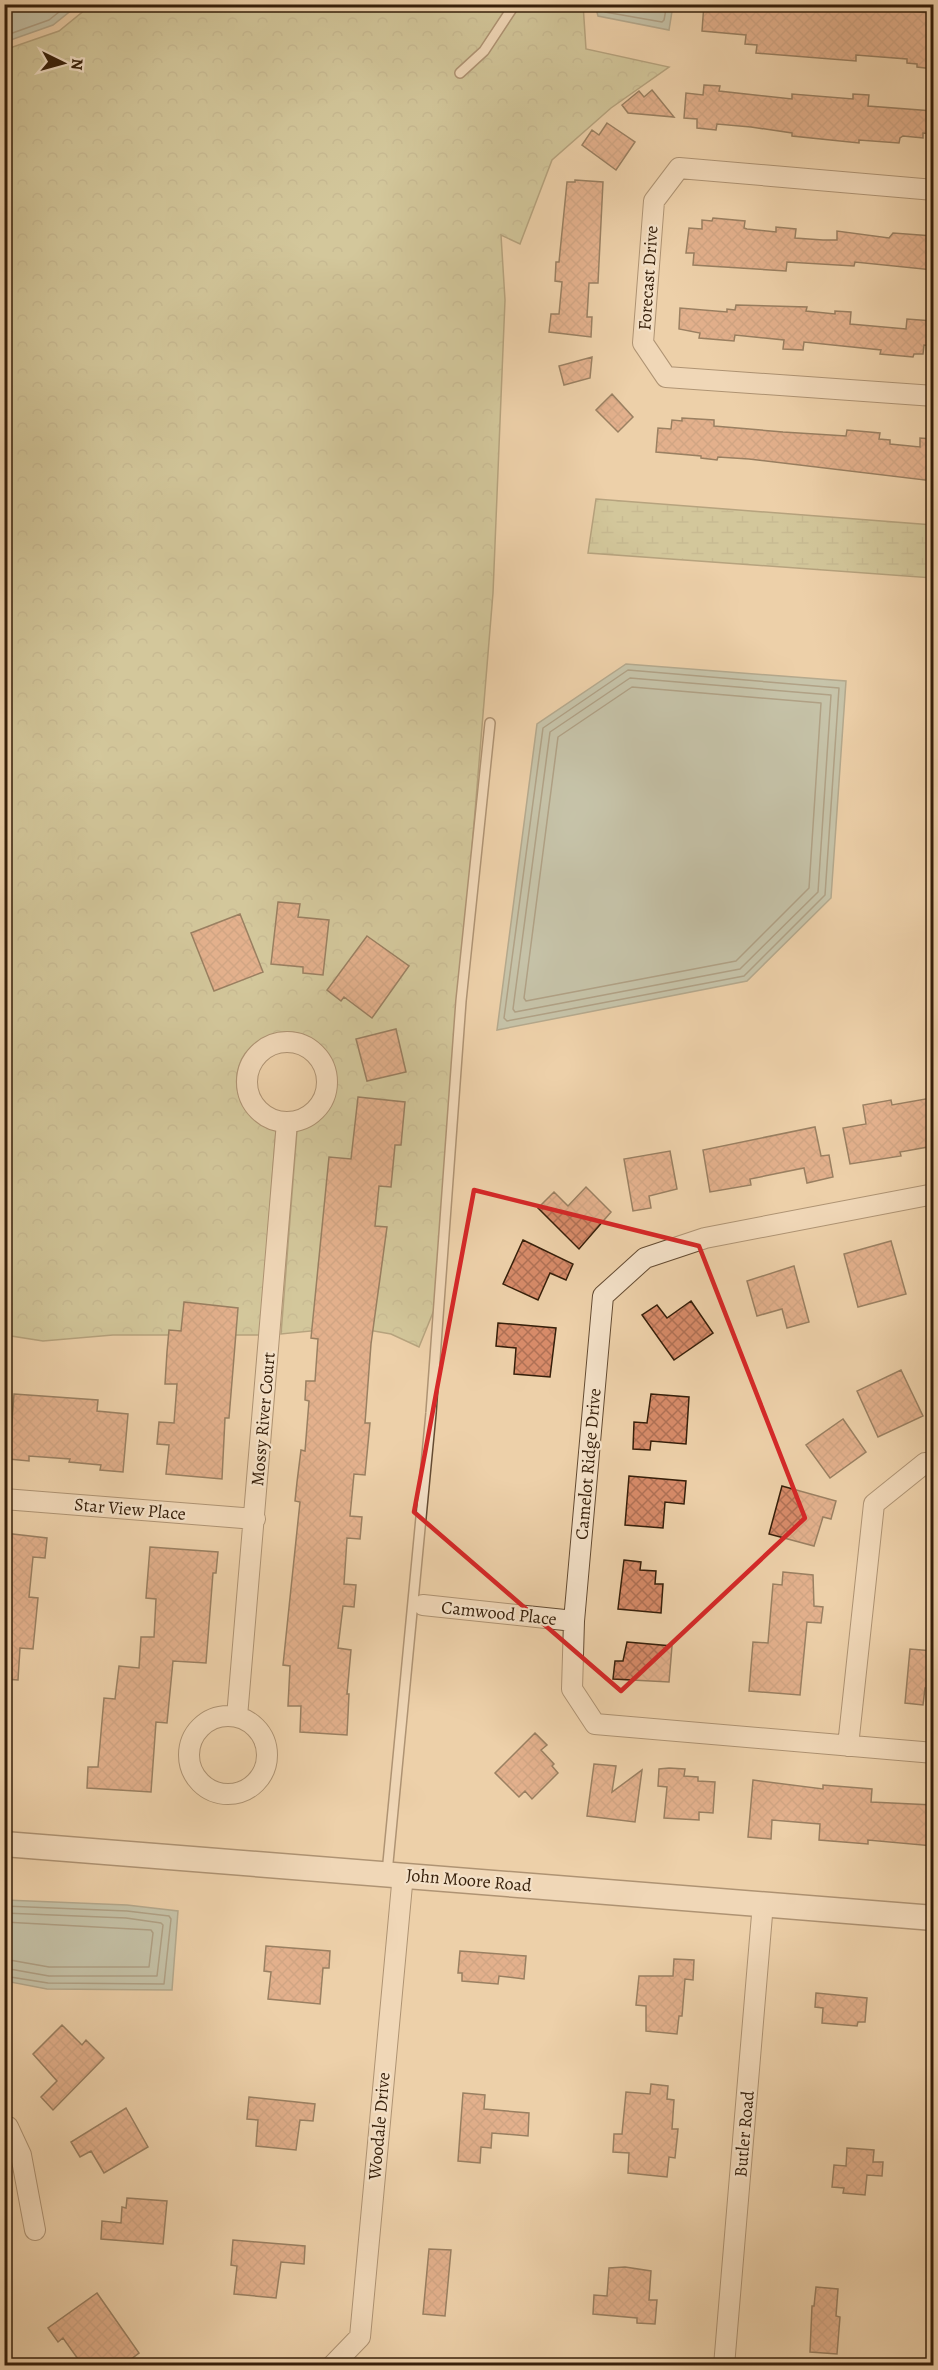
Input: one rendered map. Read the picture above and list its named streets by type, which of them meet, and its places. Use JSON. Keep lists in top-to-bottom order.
{
  "streets": {
    "street": [
      "Forecast Drive",
      "Mossy River Court",
      "Camelot Ridge Drive",
      "Star View Place",
      "Camwood Place",
      "John Moore Road",
      "Woodale Drive",
      "Butler Road"
    ]
  },
  "crossings": [
    ["Mossy River Court", "Star View Place"],
    ["Camelot Ridge Drive", "Camwood Place"],
    ["John Moore Road", "Woodale Drive"],
    ["John Moore Road", "Butler Road"]
  ],
  "north": "right"
}
